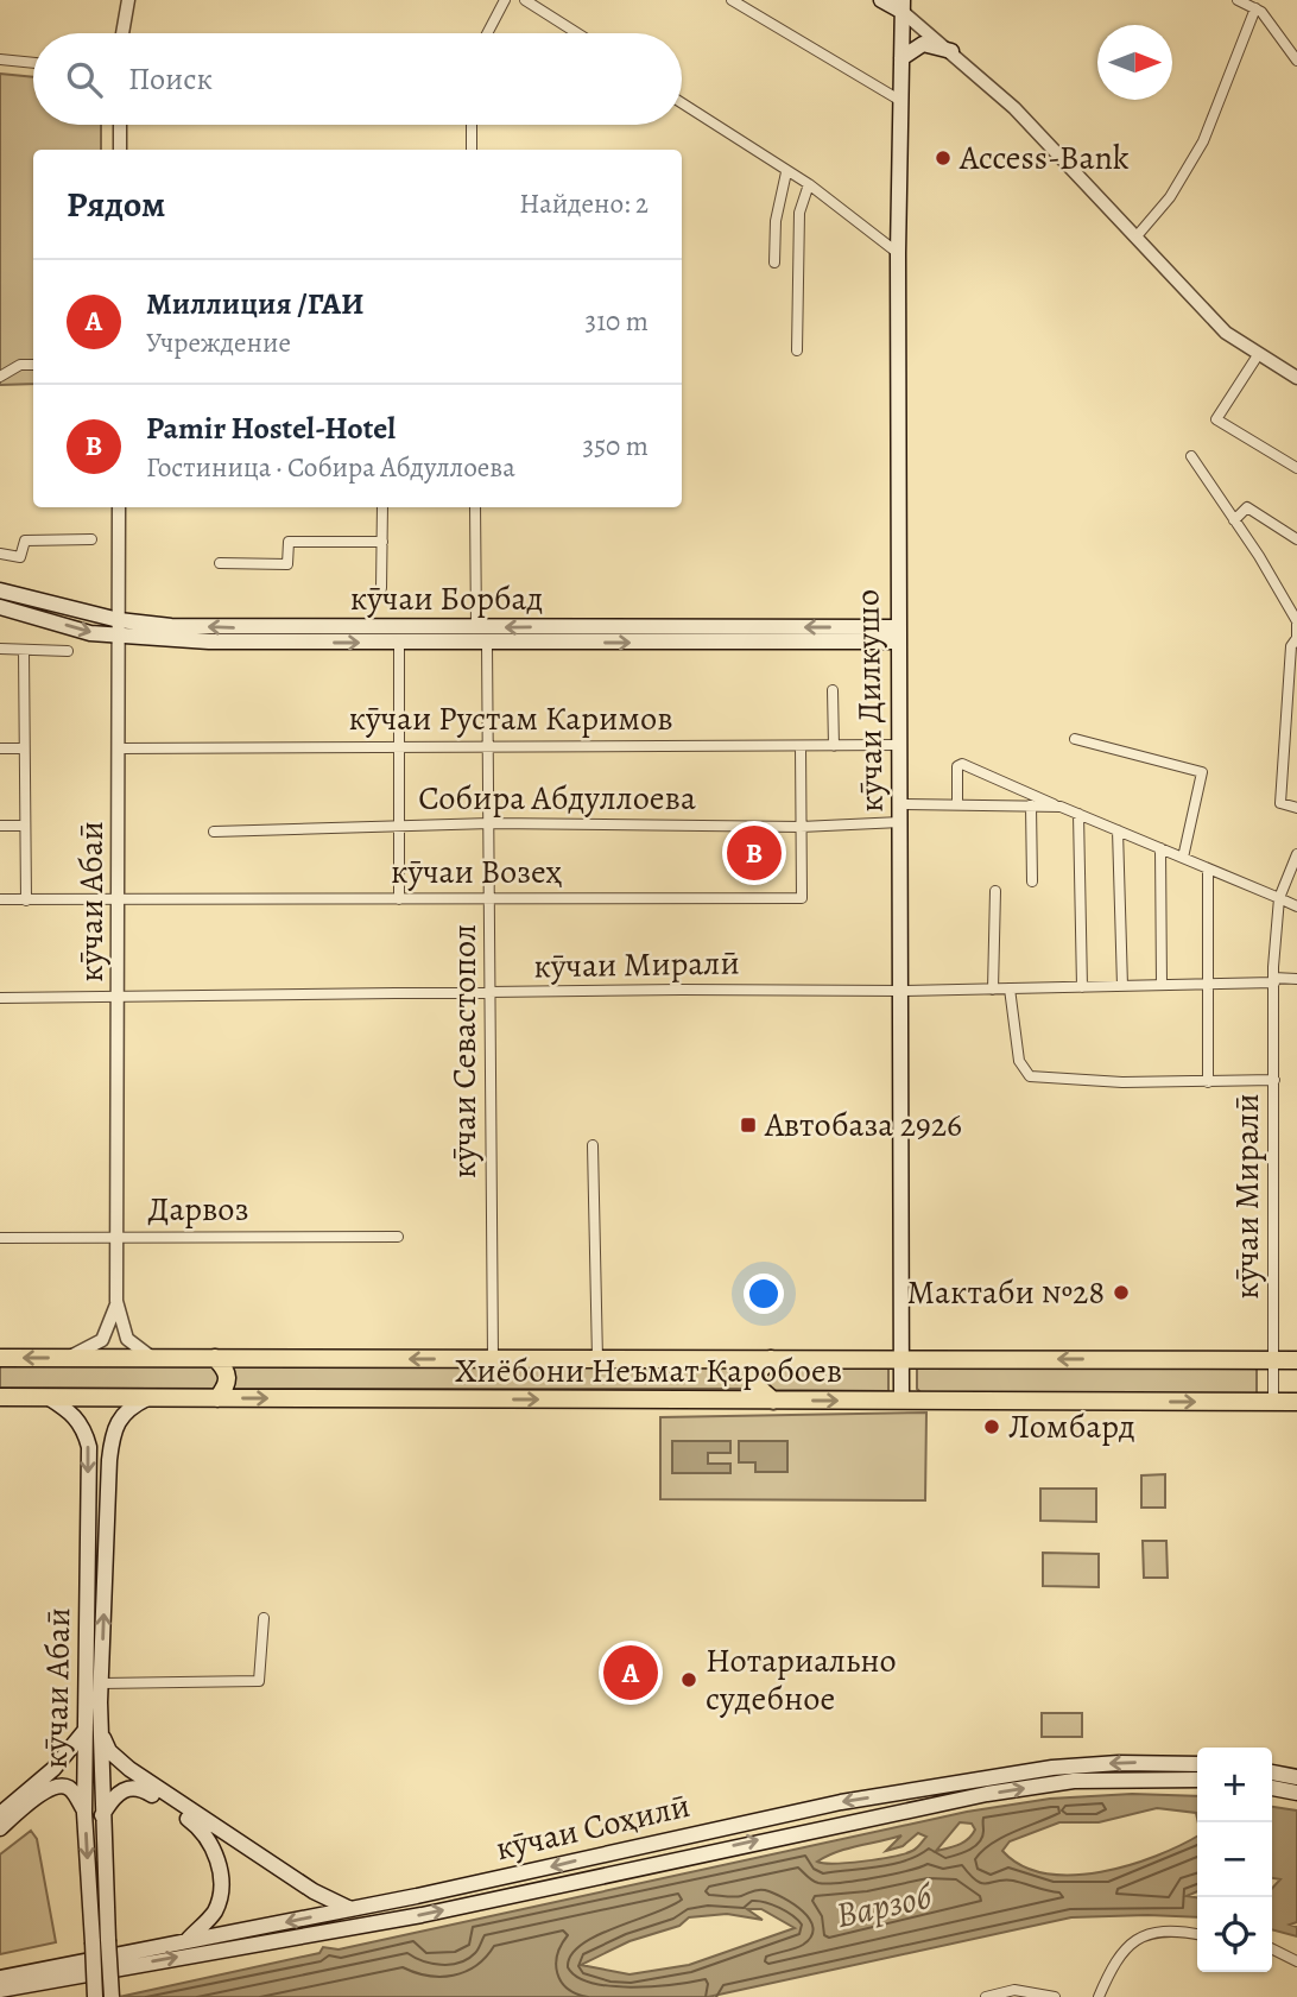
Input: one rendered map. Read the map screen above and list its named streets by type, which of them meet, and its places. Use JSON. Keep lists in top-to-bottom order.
{
  "streets": {
    "highway": ["Хиёбони Неъмат Қаробоев"],
    "main road": [
      "кӯчаи Борбад",
      "кӯчаи Дилкушо",
      "кӯчаи Абаӣ",
      "кӯчаи Соҳилӣ"
    ],
    "street": [
      "кӯчаи Рустам Каримов",
      "Собира Абдуллоева",
      "кӯчаи Возеҳ",
      "кӯчаи Миралӣ",
      "кӯчаи Севастопол",
      "Дарвоз"
    ]
  },
  "crossings": [
    ["кӯчаи Борбад", "кӯчаи Дилкушо"],
    ["кӯчаи Борбад", "кӯчаи Абаӣ"],
    ["кӯчаи Борбад", "кӯчаи Севастопол"],
    ["кӯчаи Дилкушо", "кӯчаи Рустам Каримов"],
    ["кӯчаи Дилкушо", "Собира Абдуллоева"],
    ["кӯчаи Дилкушо", "кӯчаи Миралӣ"],
    ["кӯчаи Дилкушо", "Хиёбони Неъмат Қаробоев"],
    ["кӯчаи Рустам Каримов", "кӯчаи Возеҳ"],
    ["кӯчаи Рустам Каримов", "кӯчаи Абаӣ"],
    ["кӯчаи Рустам Каримов", "кӯчаи Севастопол"],
    ["Собира Абдуллоева", "кӯчаи Возеҳ"],
    ["Собира Абдуллоева", "кӯчаи Севастопол"],
    ["кӯчаи Возеҳ", "кӯчаи Абаӣ"],
    ["кӯчаи Возеҳ", "кӯчаи Севастопол"],
    ["кӯчаи Абаӣ", "кӯчаи Миралӣ"],
    ["кӯчаи Абаӣ", "Дарвоз"],
    ["кӯчаи Абаӣ", "Хиёбони Неъмат Қаробоев"],
    ["кӯчаи Миралӣ", "кӯчаи Севастопол"],
    ["кӯчаи Миралӣ", "Хиёбони Неъмат Қаробоев"],
    ["кӯчаи Севастопол", "Хиёбони Неъмат Қаробоев"]
  ],
  "water": ["Варзоб"],
  "places": {
    "other": [
      "Access-Bank",
      "Мактаби №28",
      "Ломбард",
      "Нотариально судебное"
    ],
    "transit": ["Автобаза 2926"]
  },
  "north": "right",
  "page": {
    "search": "Поиск",
    "heading": ["Рядом", "Найдено: 2"],
    "list": [
      {
        "mark": "A",
        "name": "Миллиция /ГАИ",
        "note": "Учреждение",
        "value": "310 m"
      },
      {
        "mark": "B",
        "name": "Pamir Hostel-Hotel",
        "note": "Гостиница · Собира Абдуллоева",
        "value": "350 m"
      }
    ],
    "pins": ["B", "A"],
    "map_buttons": ["+", "−"]
  }
}
